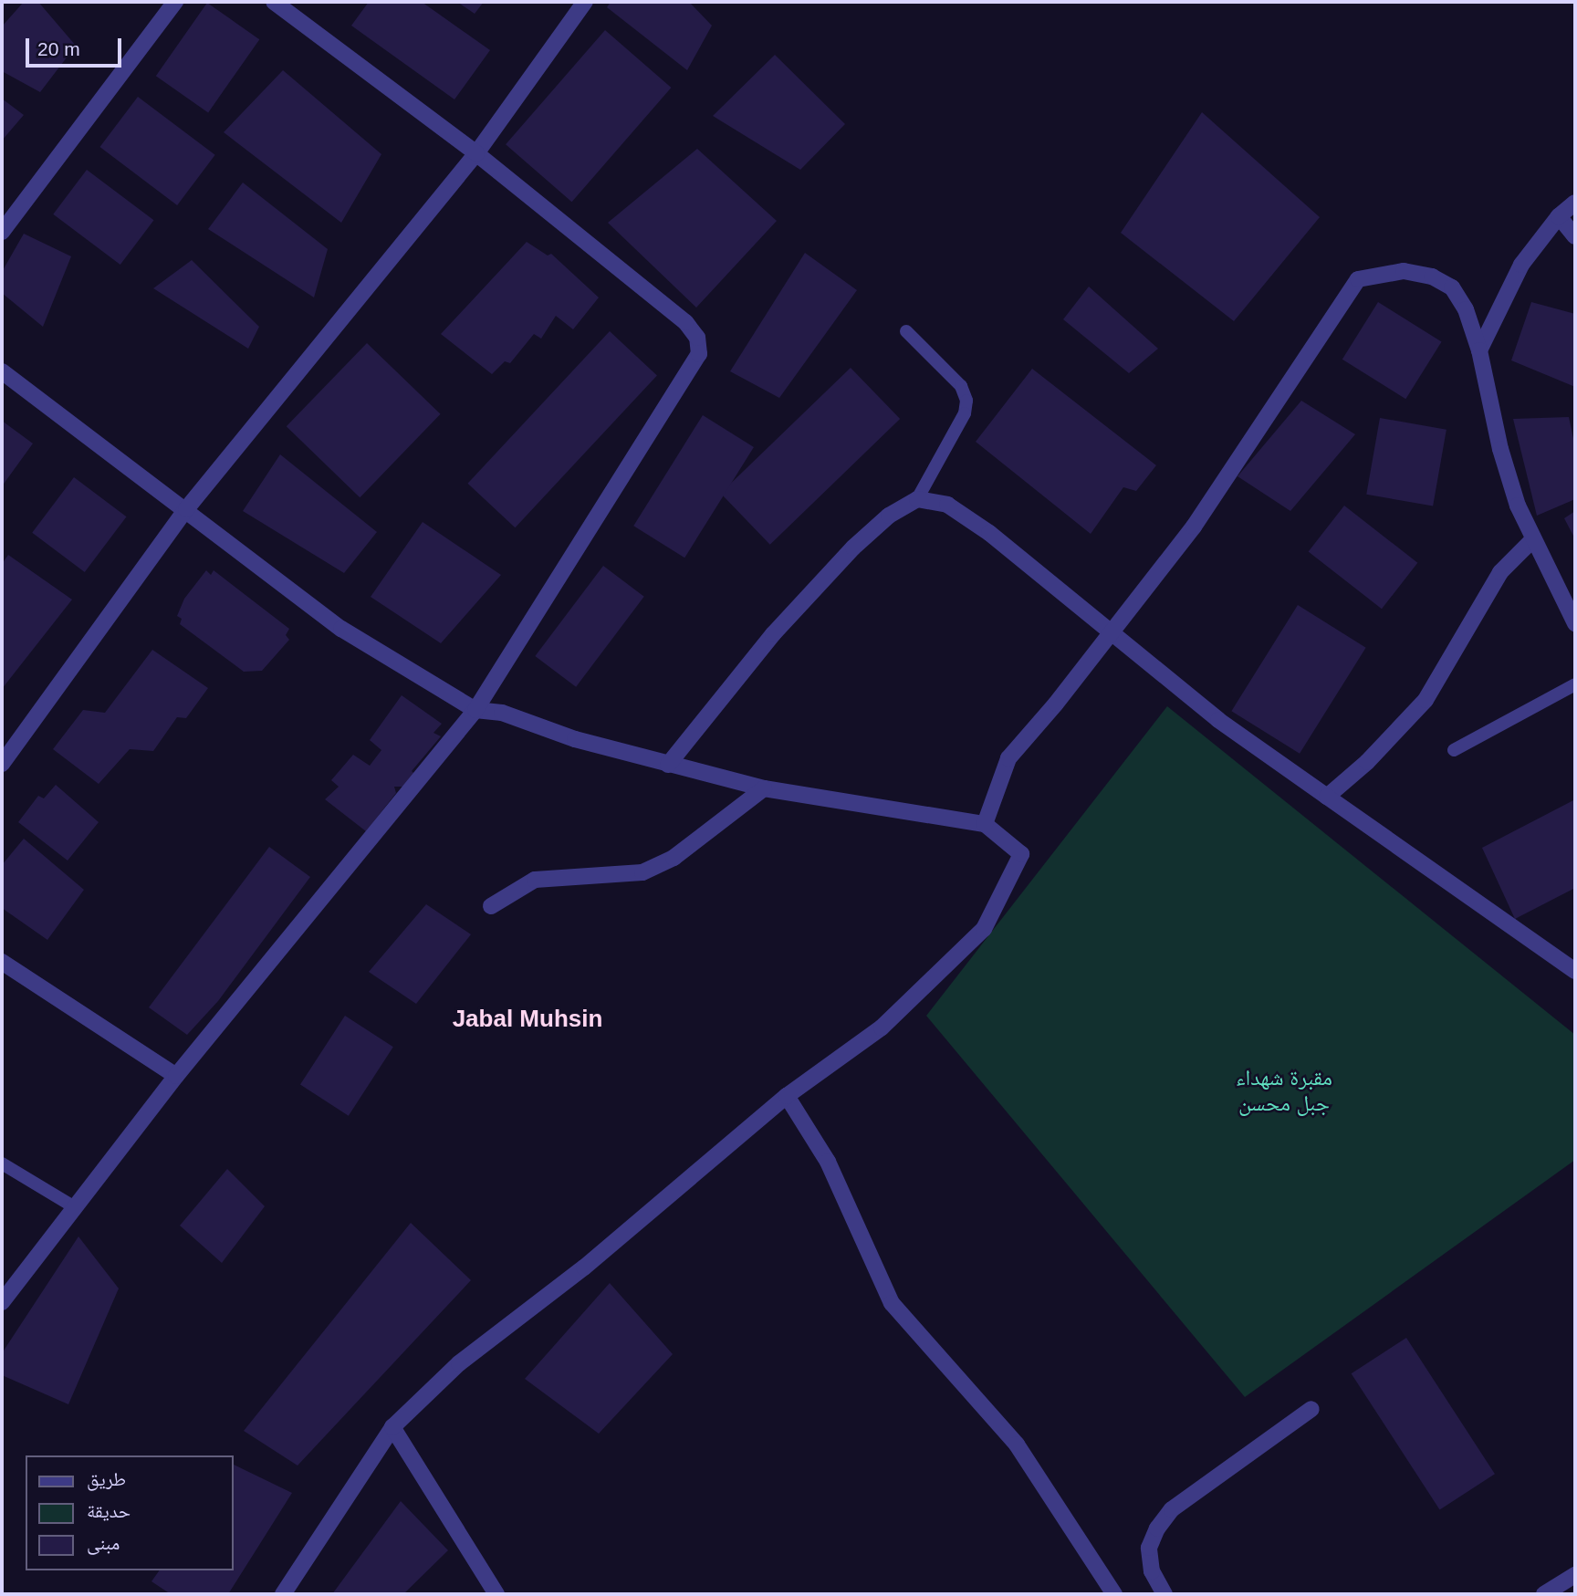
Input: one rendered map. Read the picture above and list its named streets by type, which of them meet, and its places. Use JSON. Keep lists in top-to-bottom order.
{
  "districts": ["Jabal Muhsin"],
  "parks": ["مقبرة شهداء جبل محسن"],
  "legend": ["طريق", "حديقة", "مبنى"],
  "scale_bar": "20 m"
}
